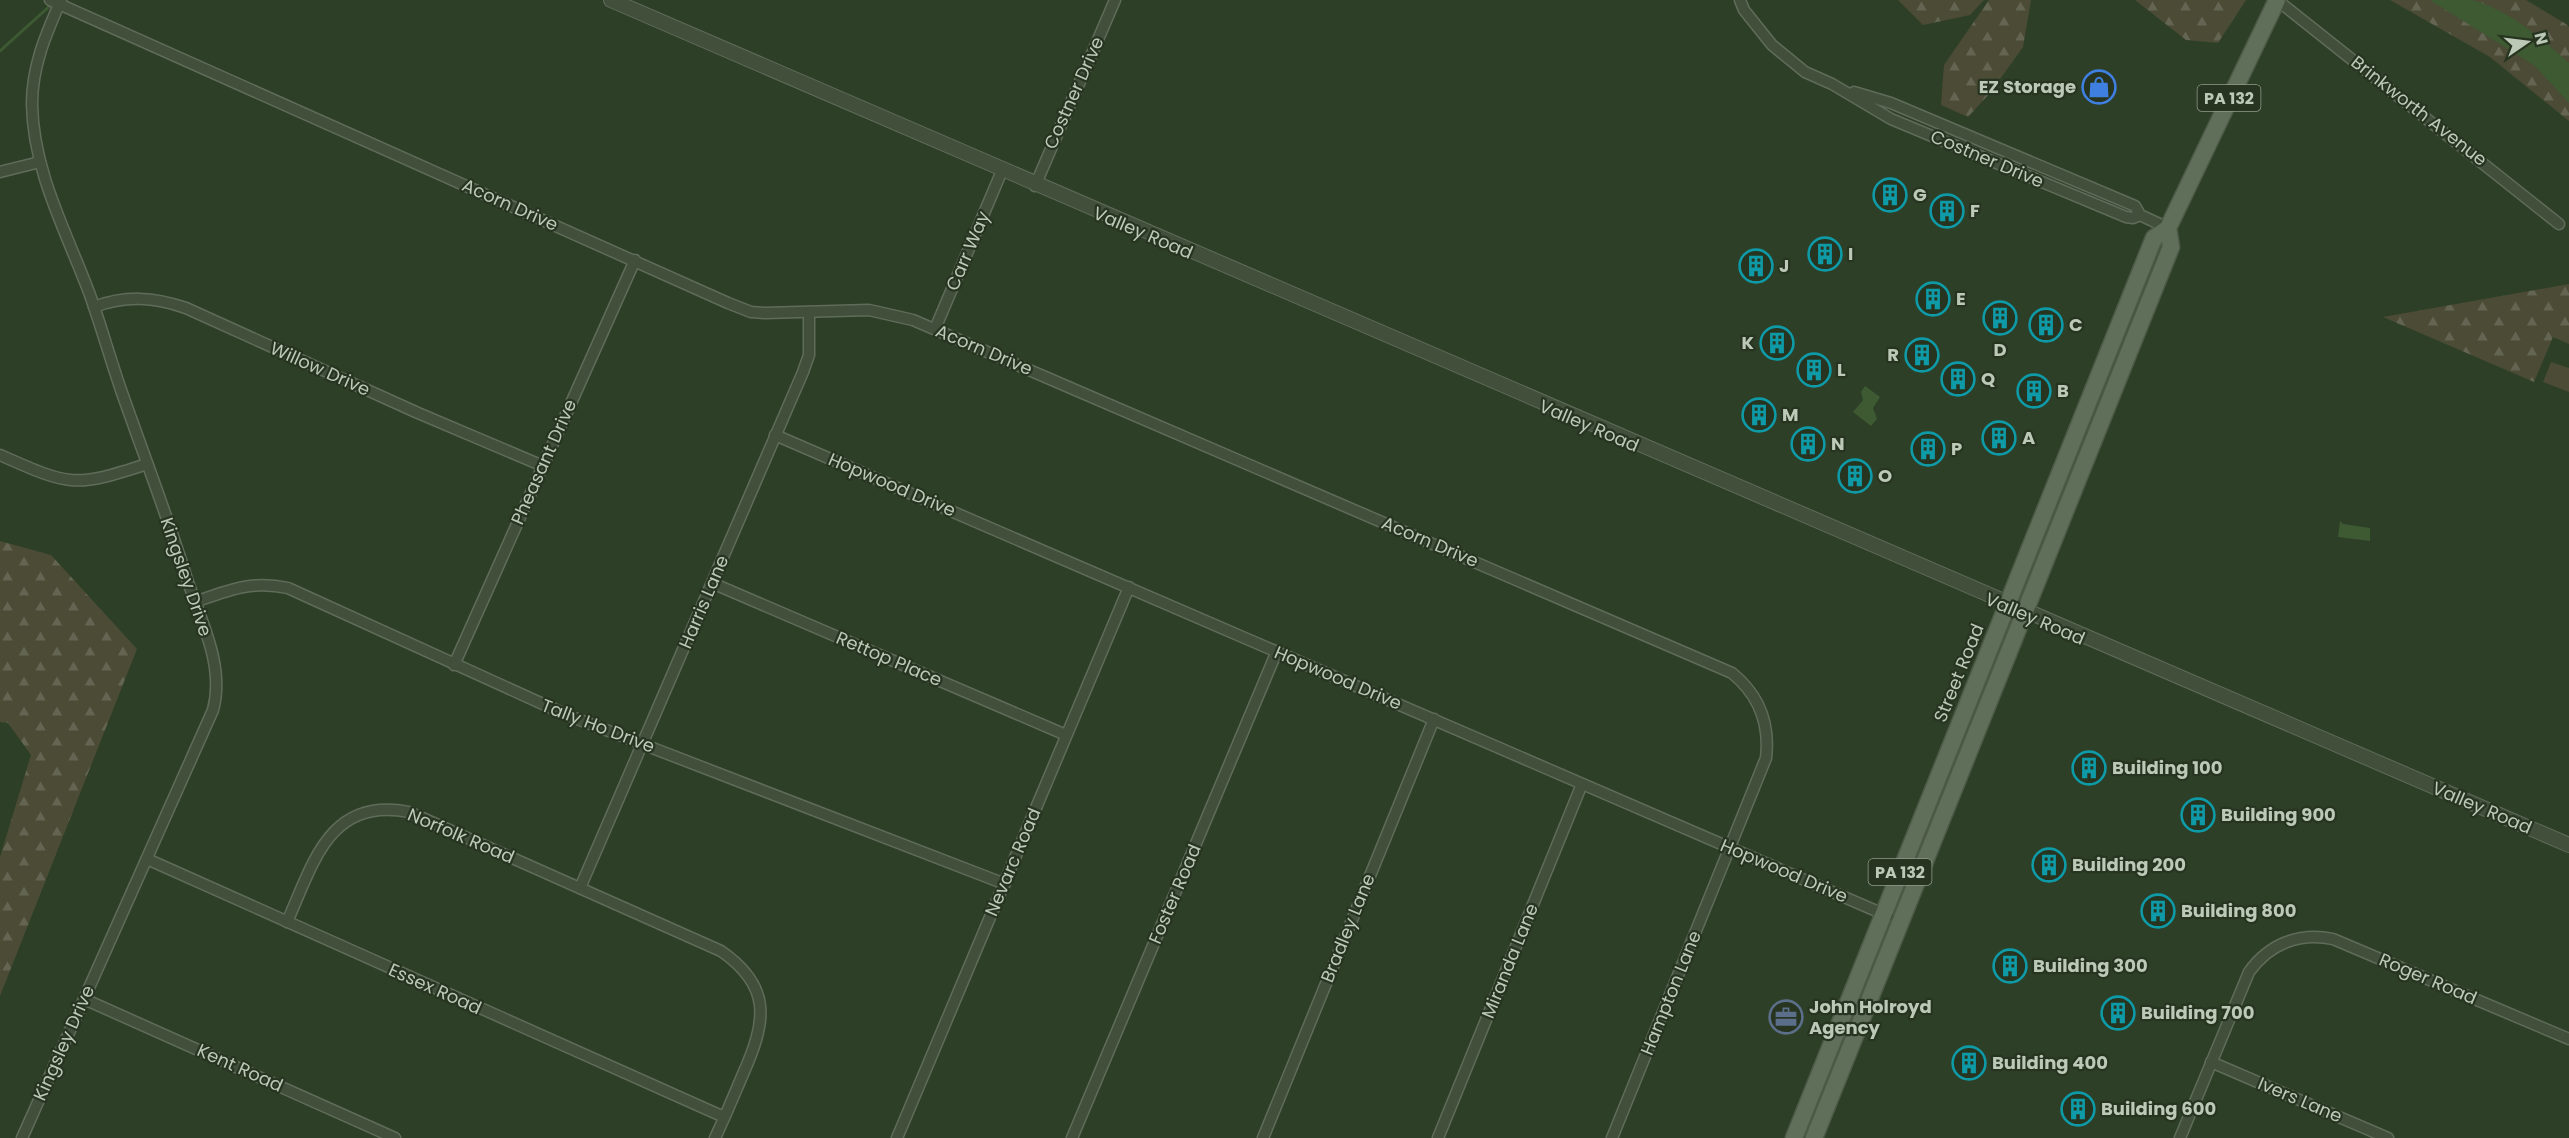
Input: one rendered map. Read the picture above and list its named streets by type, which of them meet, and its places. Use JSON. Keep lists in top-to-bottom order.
{
  "streets": {
    "main road": ["PA 132", "Street Road"],
    "street": [
      "Costner Drive",
      "Brinkworth Avenue",
      "Acorn Drive",
      "Valley Road",
      "Carr Way",
      "Willow Drive",
      "Pheasant Drive",
      "Hopwood Drive",
      "Kingsley Drive",
      "Harris Lane",
      "Rettop Place",
      "Tally Ho Drive",
      "Norfolk Road",
      "Nevarc Road",
      "Foster Road",
      "Bradley Lane",
      "Miranda Lane",
      "Roger Road",
      "Essex Road",
      "Hampton Lane",
      "Kent Road",
      "Ivers Lane"
    ]
  },
  "crossings": [
    ["Costner Drive", "Valley Road"],
    ["Costner Drive", "Street Road"],
    ["Brinkworth Avenue", "Street Road"],
    ["Acorn Drive", "Carr Way"],
    ["Acorn Drive", "Pheasant Drive"],
    ["Acorn Drive", "Hopwood Drive"],
    ["Acorn Drive", "Kingsley Drive"],
    ["Acorn Drive", "Harris Lane"],
    ["Acorn Drive", "Hampton Lane"],
    ["Valley Road", "Carr Way"],
    ["Valley Road", "Street Road"],
    ["Willow Drive", "Pheasant Drive"],
    ["Willow Drive", "Kingsley Drive"],
    ["Pheasant Drive", "Tally Ho Drive"],
    ["Hopwood Drive", "Harris Lane"],
    ["Hopwood Drive", "Street Road"],
    ["Hopwood Drive", "Nevarc Road"],
    ["Hopwood Drive", "Foster Road"],
    ["Hopwood Drive", "Bradley Lane"],
    ["Hopwood Drive", "Miranda Lane"],
    ["Hopwood Drive", "Hampton Lane"],
    ["Kingsley Drive", "Tally Ho Drive"],
    ["Kingsley Drive", "Essex Road"],
    ["Kingsley Drive", "Kent Road"],
    ["Harris Lane", "Rettop Place"],
    ["Harris Lane", "Tally Ho Drive"],
    ["Harris Lane", "Norfolk Road"],
    ["Rettop Place", "Nevarc Road"],
    ["Tally Ho Drive", "Nevarc Road"],
    ["Norfolk Road", "Essex Road"],
    ["Roger Road", "Ivers Lane"]
  ],
  "places": {
    "shop": ["EZ Storage"],
    "building": [
      "G",
      "F",
      "I",
      "J",
      "E",
      "D",
      "C",
      "K",
      "R",
      "L",
      "Q",
      "B",
      "M",
      "A",
      "N",
      "P",
      "O",
      "Building 100",
      "Building 900",
      "Building 200",
      "Building 800",
      "Building 300",
      "Building 700",
      "Building 400",
      "Building 600"
    ],
    "office": ["John Holroyd Agency"]
  },
  "north": "right"
}
